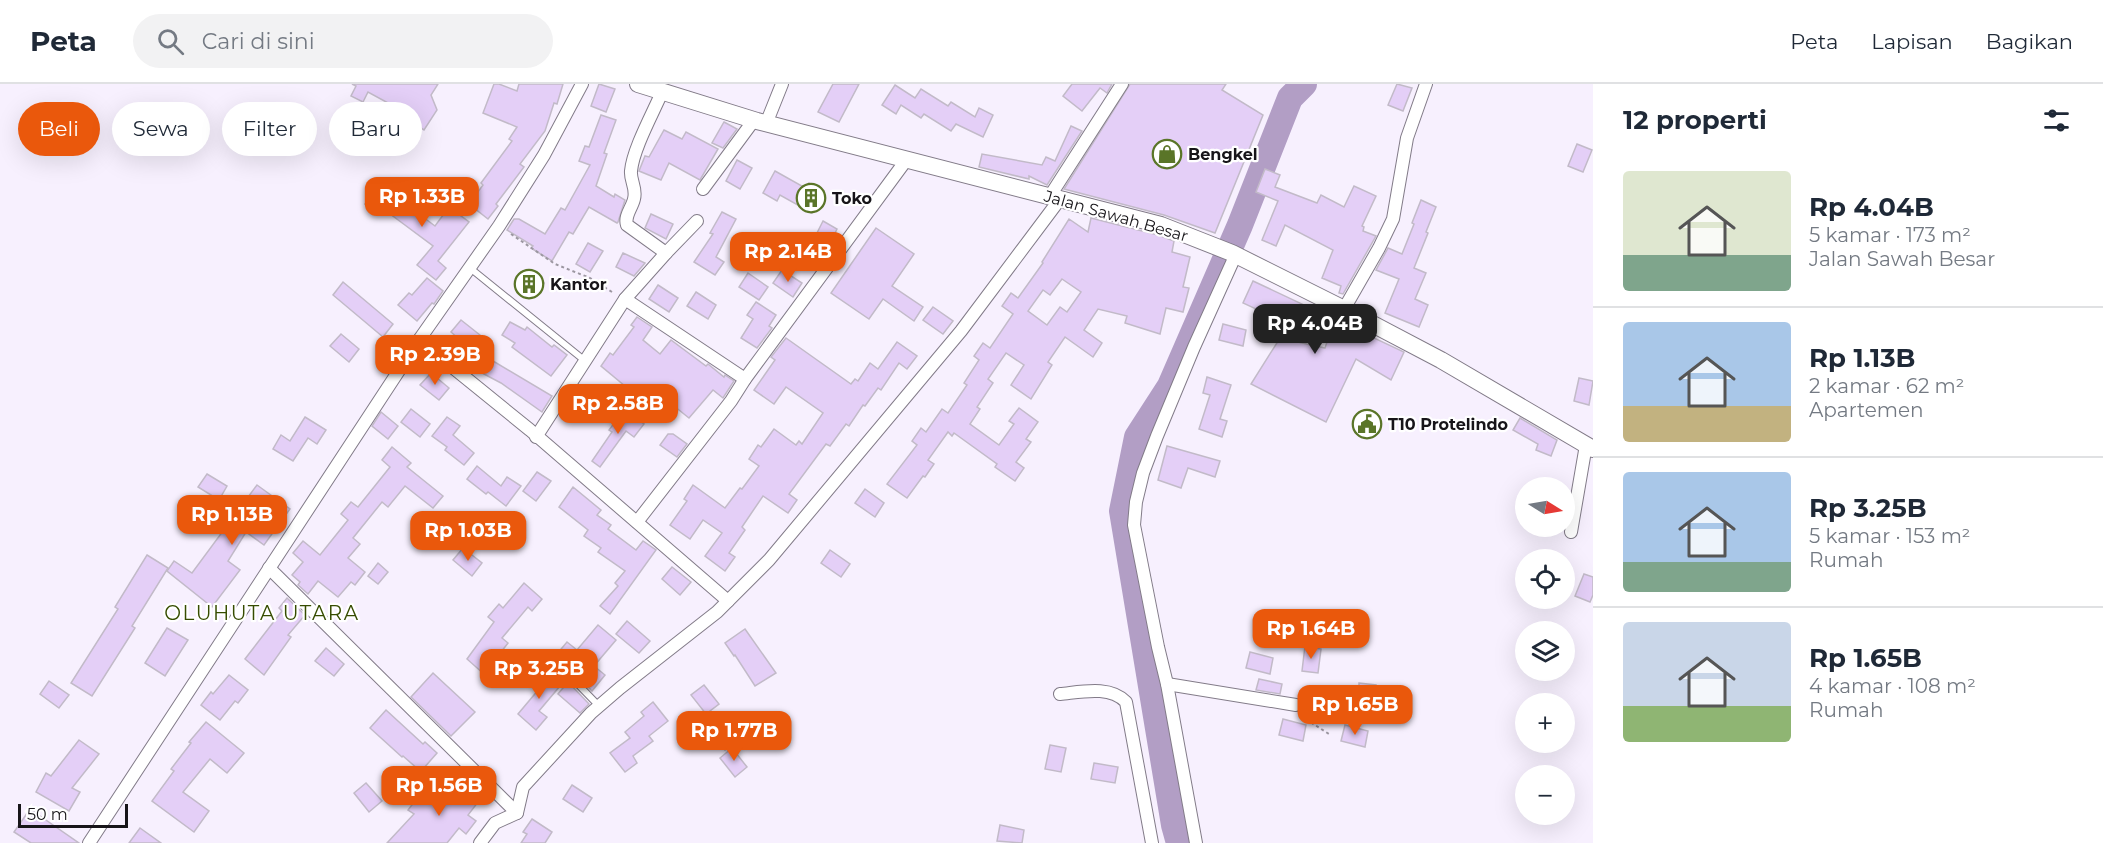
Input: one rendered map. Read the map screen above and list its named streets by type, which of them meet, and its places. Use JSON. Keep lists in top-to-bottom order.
{
  "streets": {
    "main road": ["Jalan Sawah Besar"]
  },
  "districts": ["OLUHUTA UTARA"],
  "places": {
    "shop": ["Bengkel"],
    "building": ["Toko", "Kantor"],
    "public building": ["T10 Protelindo"]
  },
  "scale_bar": "50 m",
  "north": "right",
  "page": {
    "header": "Peta",
    "search": "Cari di sini",
    "nav": ["Peta", "Lapisan", "Bagikan"],
    "heading": "12 properti",
    "chip": [
      "Beli",
      "Sewa",
      "Filter",
      "Baru"
    ],
    "list": [
      {
        "name": "Rp 4.04B",
        "note": "5 kamar · 173 m² · Jalan Sawah Besar"
      },
      {
        "name": "Rp 1.13B",
        "note": "2 kamar · 62 m² · Apartemen"
      },
      {
        "name": "Rp 3.25B",
        "note": "5 kamar · 153 m² · Rumah"
      },
      {
        "name": "Rp 1.65B",
        "note": "4 kamar · 108 m² · Rumah"
      }
    ],
    "price": [
      "Rp 1.33B",
      "Rp 2.14B",
      "Rp 4.04B",
      "Rp 2.39B",
      "Rp 2.58B",
      "Rp 1.13B",
      "Rp 1.03B",
      "Rp 1.64B",
      "Rp 3.25B",
      "Rp 1.65B",
      "Rp 1.77B",
      "Rp 1.56B"
    ],
    "map_buttons": ["+", "−"],
    "scale": "50 m"
  }
}
